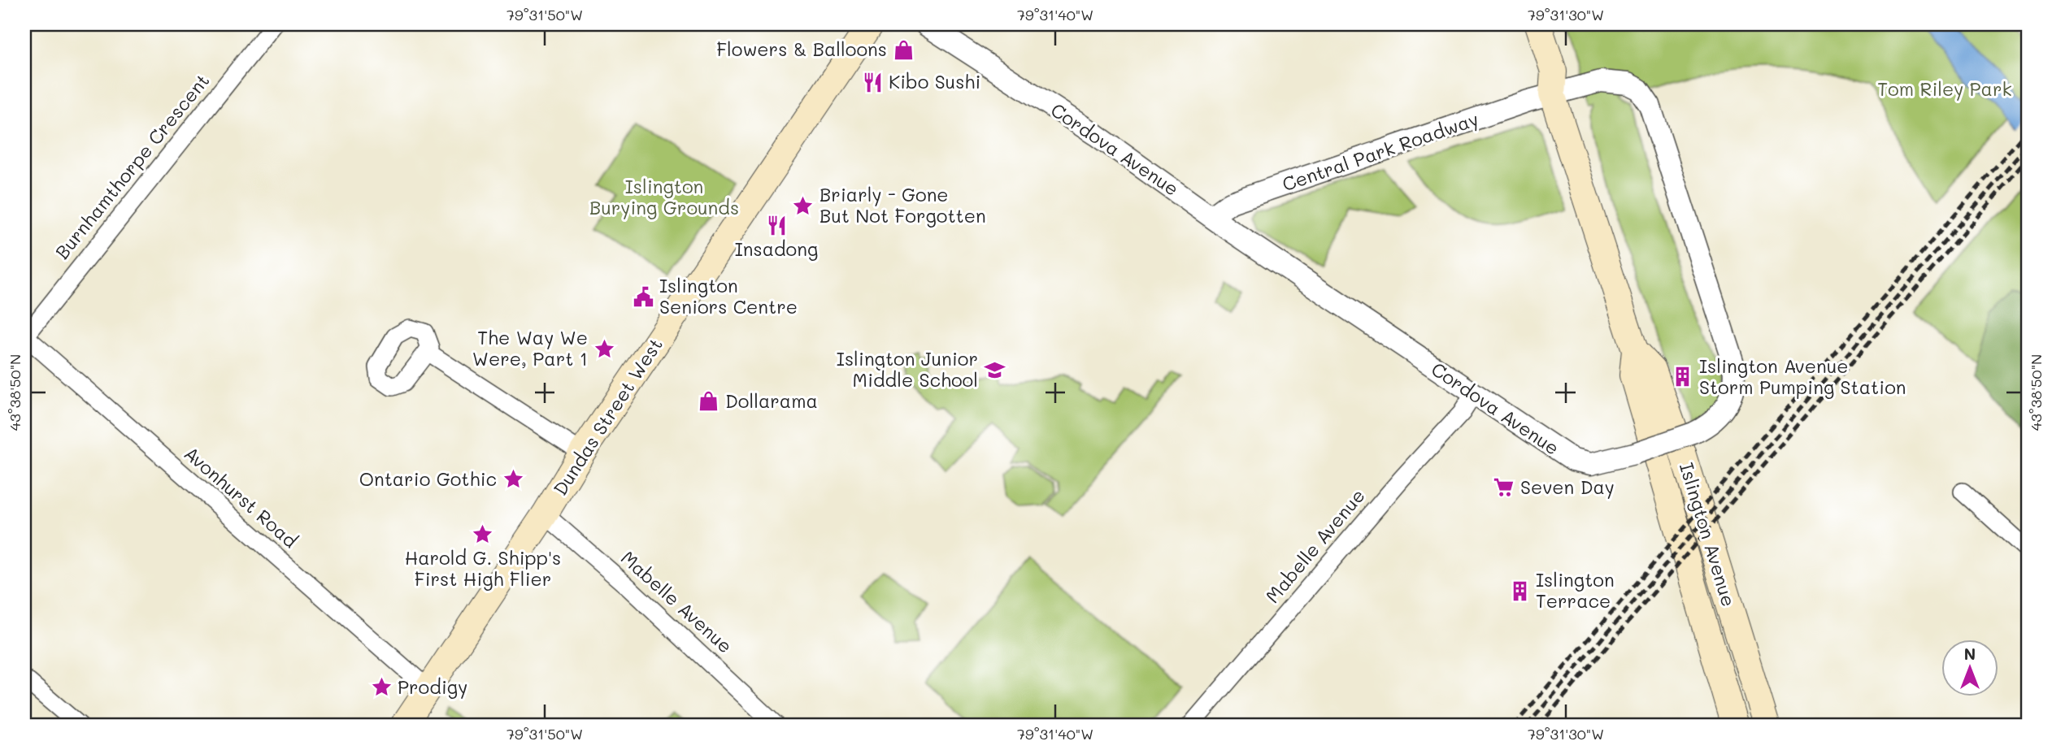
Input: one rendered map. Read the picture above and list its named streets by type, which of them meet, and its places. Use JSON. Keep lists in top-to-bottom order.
{
  "streets": {
    "main road": ["Dundas Street West", "Islington Avenue"],
    "street": [
      "Cordova Avenue",
      "Central Park Roadway",
      "Burnhamthorpe Crescent",
      "Avonhurst Road",
      "Mabelle Avenue"
    ]
  },
  "crossings": [
    ["Cordova Avenue", "Central Park Roadway"],
    ["Cordova Avenue", "Islington Avenue"],
    ["Cordova Avenue", "Mabelle Avenue"],
    ["Central Park Roadway", "Islington Avenue"],
    ["Burnhamthorpe Crescent", "Avonhurst Road"],
    ["Dundas Street West", "Avonhurst Road"],
    ["Dundas Street West", "Mabelle Avenue"]
  ],
  "parks": ["Tom Riley Park", "Islington Burying Grounds"],
  "places": {
    "shop": ["Flowers & Balloons", "Dollarama"],
    "restaurant": ["Kibo Sushi", "Insadong"],
    "place": [
      "Briarly - Gone But Not Forgotten",
      "The Way We Were, Part 1",
      "Ontario Gothic",
      "Harold G. Shipp's First High Flier",
      "Prodigy"
    ],
    "public building": ["Islington Seniors Centre"],
    "school or university": ["Islington Junior Middle School"],
    "building": ["Islington Avenue Storm Pumping Station", "Islington Terrace"],
    "supermarket": ["Seven Day"]
  },
  "north": "top",
  "coordinates": [
    "79°31'50\"W",
    "79°31'40\"W",
    "79°31'30\"W",
    "43°38'50\"N"
  ]
}
